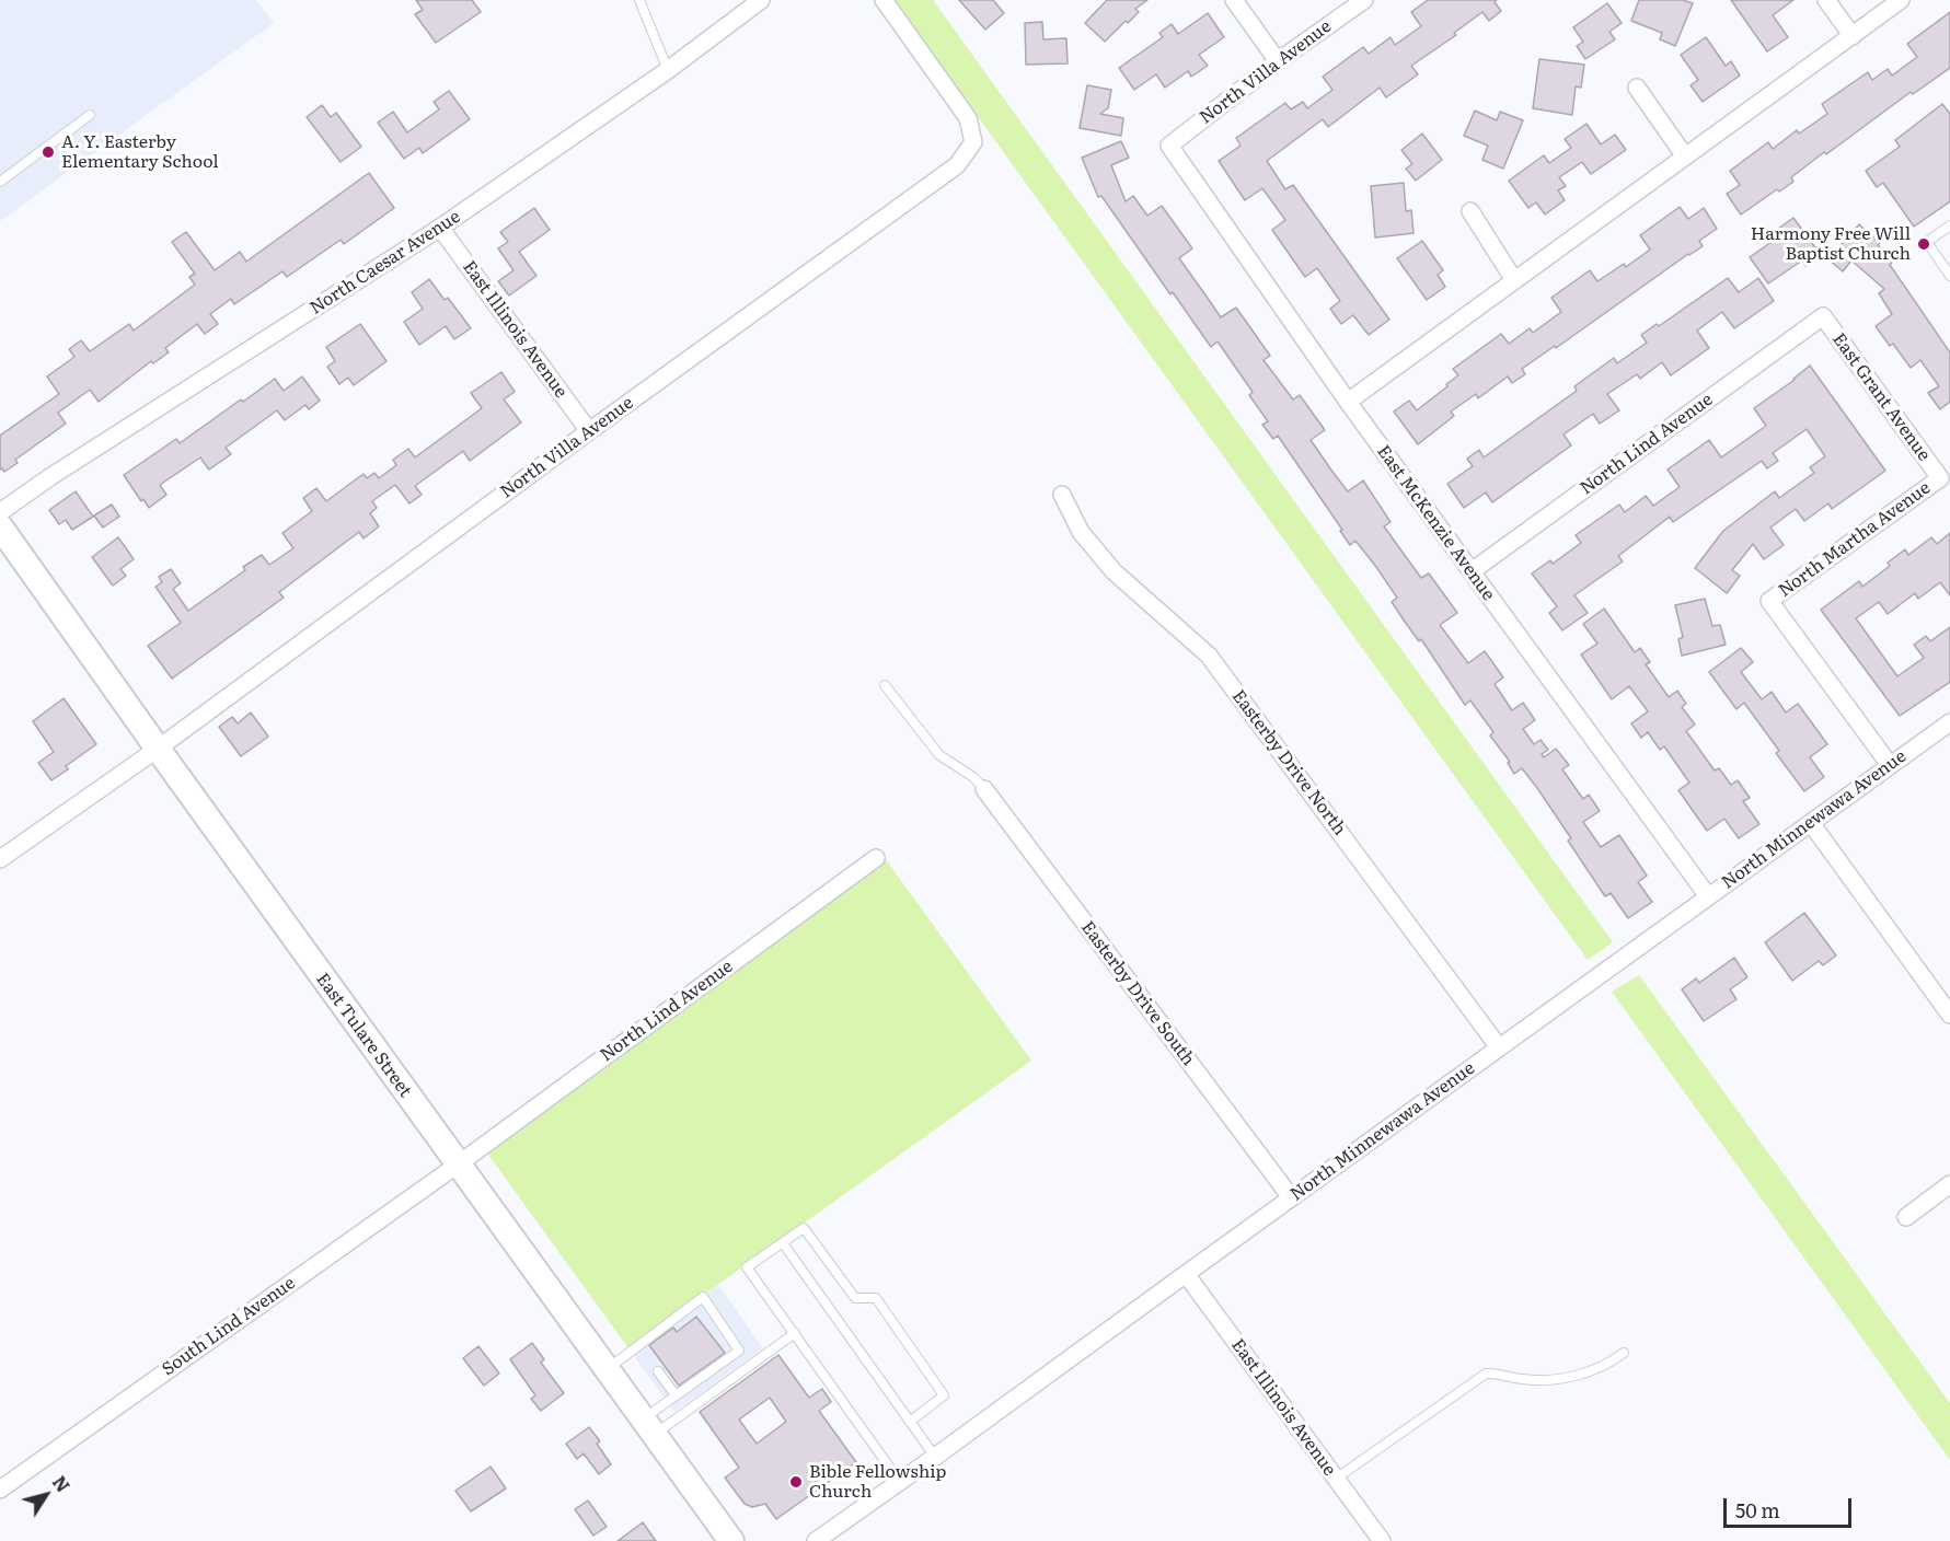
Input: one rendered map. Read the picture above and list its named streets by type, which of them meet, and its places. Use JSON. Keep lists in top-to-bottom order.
{
  "streets": {
    "main road": ["East Tulare Street"],
    "street": [
      "North Villa Avenue",
      "North Caesar Avenue",
      "East Illinois Avenue",
      "East Grant Avenue",
      "North Lind Avenue",
      "East McKenzie Avenue",
      "North Martha Avenue",
      "Easterby Drive North",
      "North Minnewawa Avenue",
      "Easterby Drive South",
      "South Lind Avenue"
    ]
  },
  "crossings": [
    ["North Villa Avenue", "East Illinois Avenue"],
    ["North Villa Avenue", "East McKenzie Avenue"],
    ["North Villa Avenue", "East Tulare Street"],
    ["North Caesar Avenue", "East Illinois Avenue"],
    ["East Illinois Avenue", "North Minnewawa Avenue"],
    ["East Grant Avenue", "North Lind Avenue"],
    ["East Grant Avenue", "North Martha Avenue"],
    ["North Lind Avenue", "East McKenzie Avenue"],
    ["North Lind Avenue", "East Tulare Street"],
    ["North Lind Avenue", "South Lind Avenue"],
    ["East McKenzie Avenue", "North Minnewawa Avenue"],
    ["North Martha Avenue", "North Minnewawa Avenue"],
    ["Easterby Drive North", "North Minnewawa Avenue"],
    ["North Minnewawa Avenue", "Easterby Drive South"],
    ["East Tulare Street", "South Lind Avenue"]
  ],
  "places": ["A. Y. Easterby Elementary School", "Harmony Free Will Baptist Church", "Bible Fellowship Church"],
  "scale_bar": "50 m",
  "north": "top right"
}
